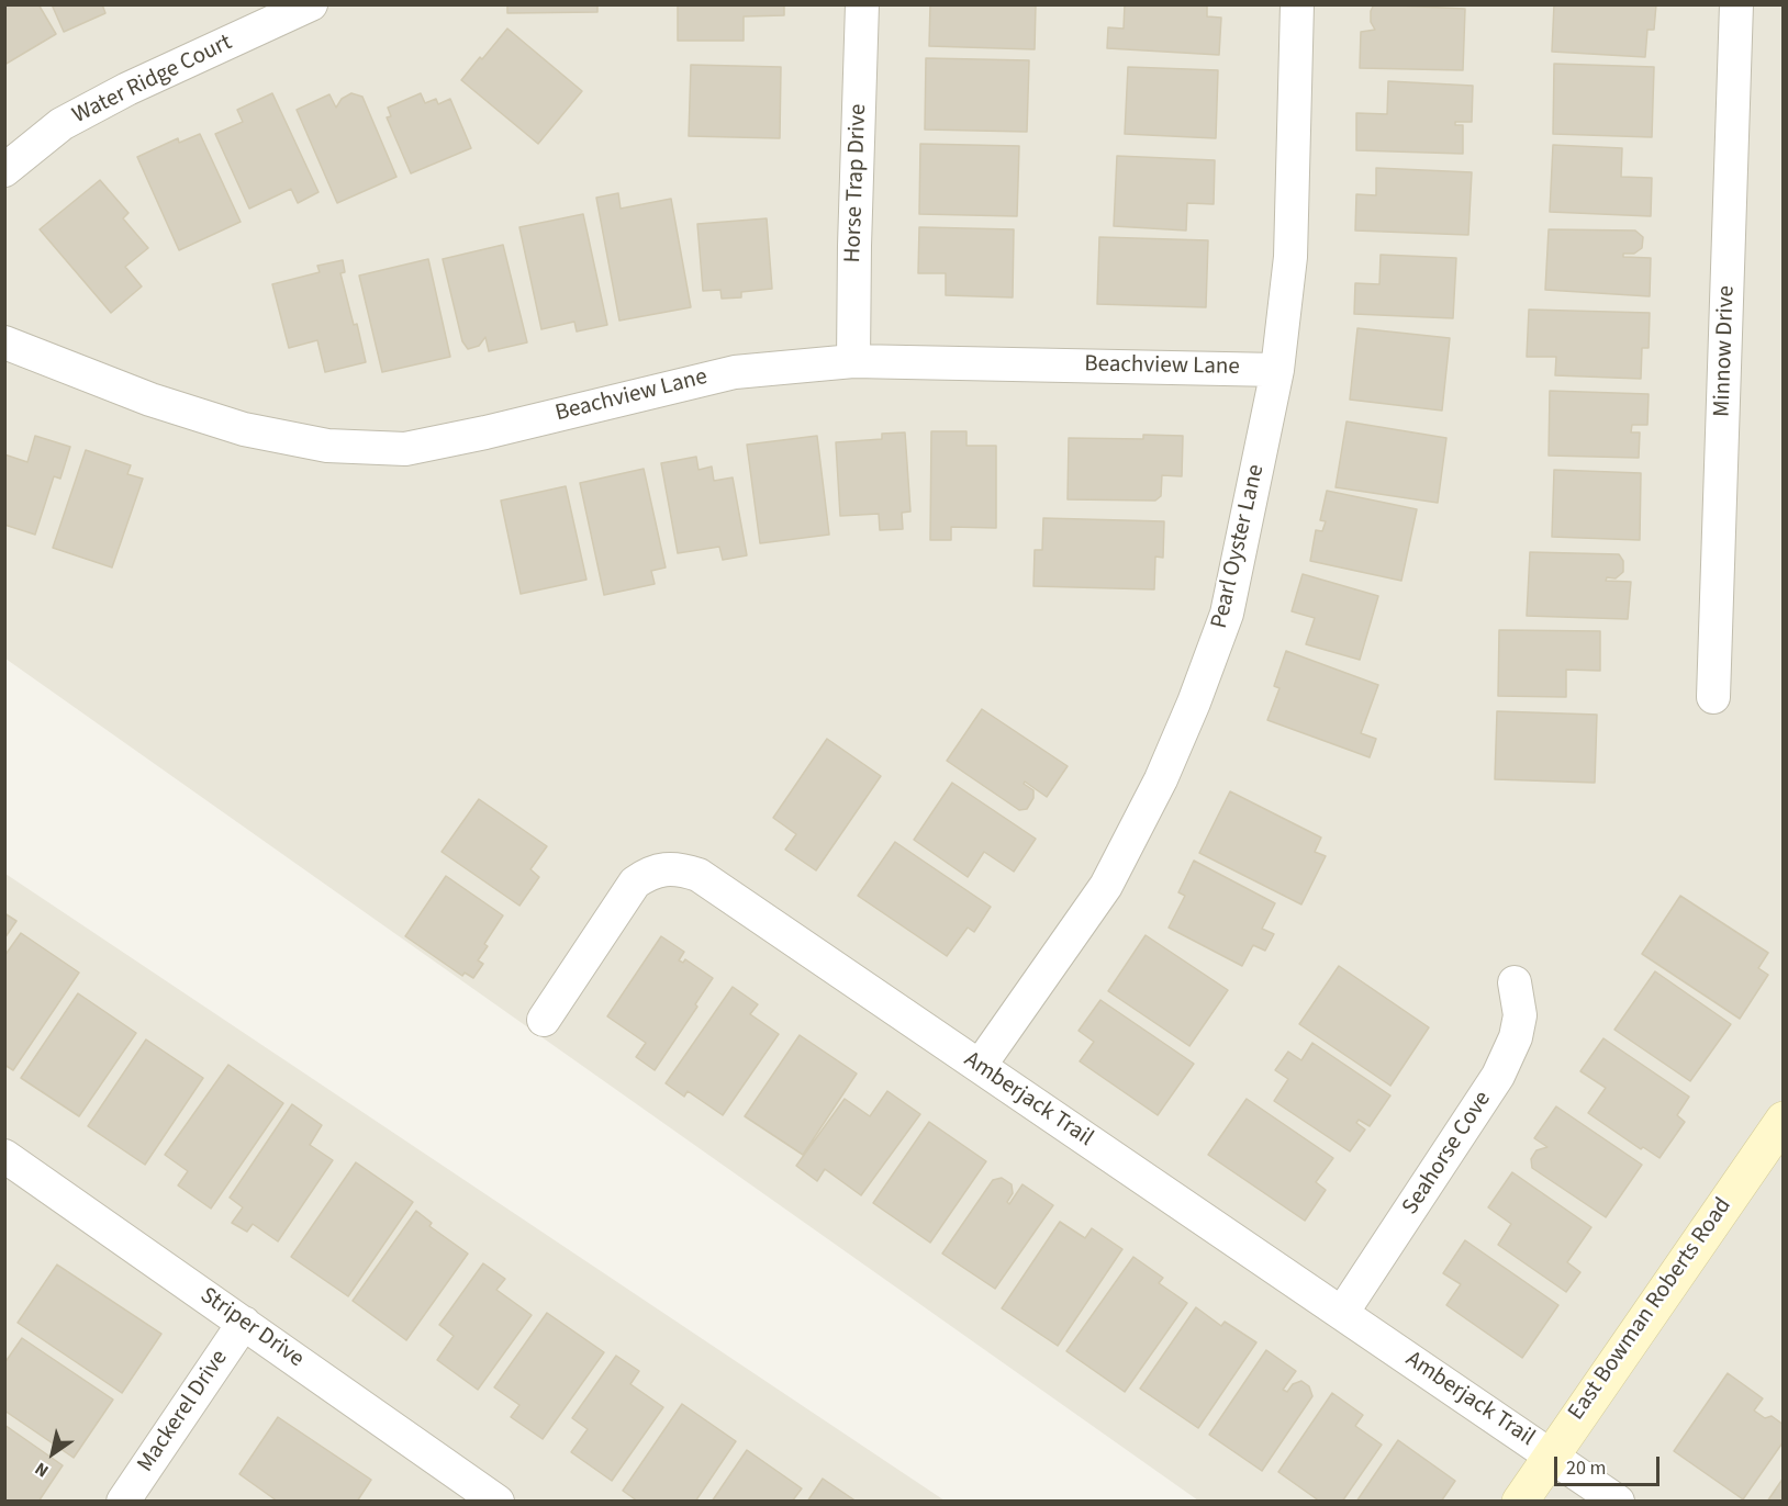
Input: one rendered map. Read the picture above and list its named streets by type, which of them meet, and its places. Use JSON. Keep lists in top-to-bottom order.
{
  "streets": {
    "street": [
      "Water Ridge Court",
      "Horse Trap Drive",
      "Minnow Drive",
      "Beachview Lane",
      "Pearl Oyster Lane",
      "Amberjack Trail",
      "Seahorse Cove",
      "East Bowman Roberts Road",
      "Striper Drive",
      "Mackerel Drive"
    ]
  },
  "crossings": [
    ["Horse Trap Drive", "Beachview Lane"],
    ["Beachview Lane", "Pearl Oyster Lane"],
    ["Pearl Oyster Lane", "Amberjack Trail"],
    ["Amberjack Trail", "Seahorse Cove"],
    ["Amberjack Trail", "East Bowman Roberts Road"],
    ["Striper Drive", "Mackerel Drive"]
  ],
  "scale_bar": "20 m",
  "north": "bottom left"
}
